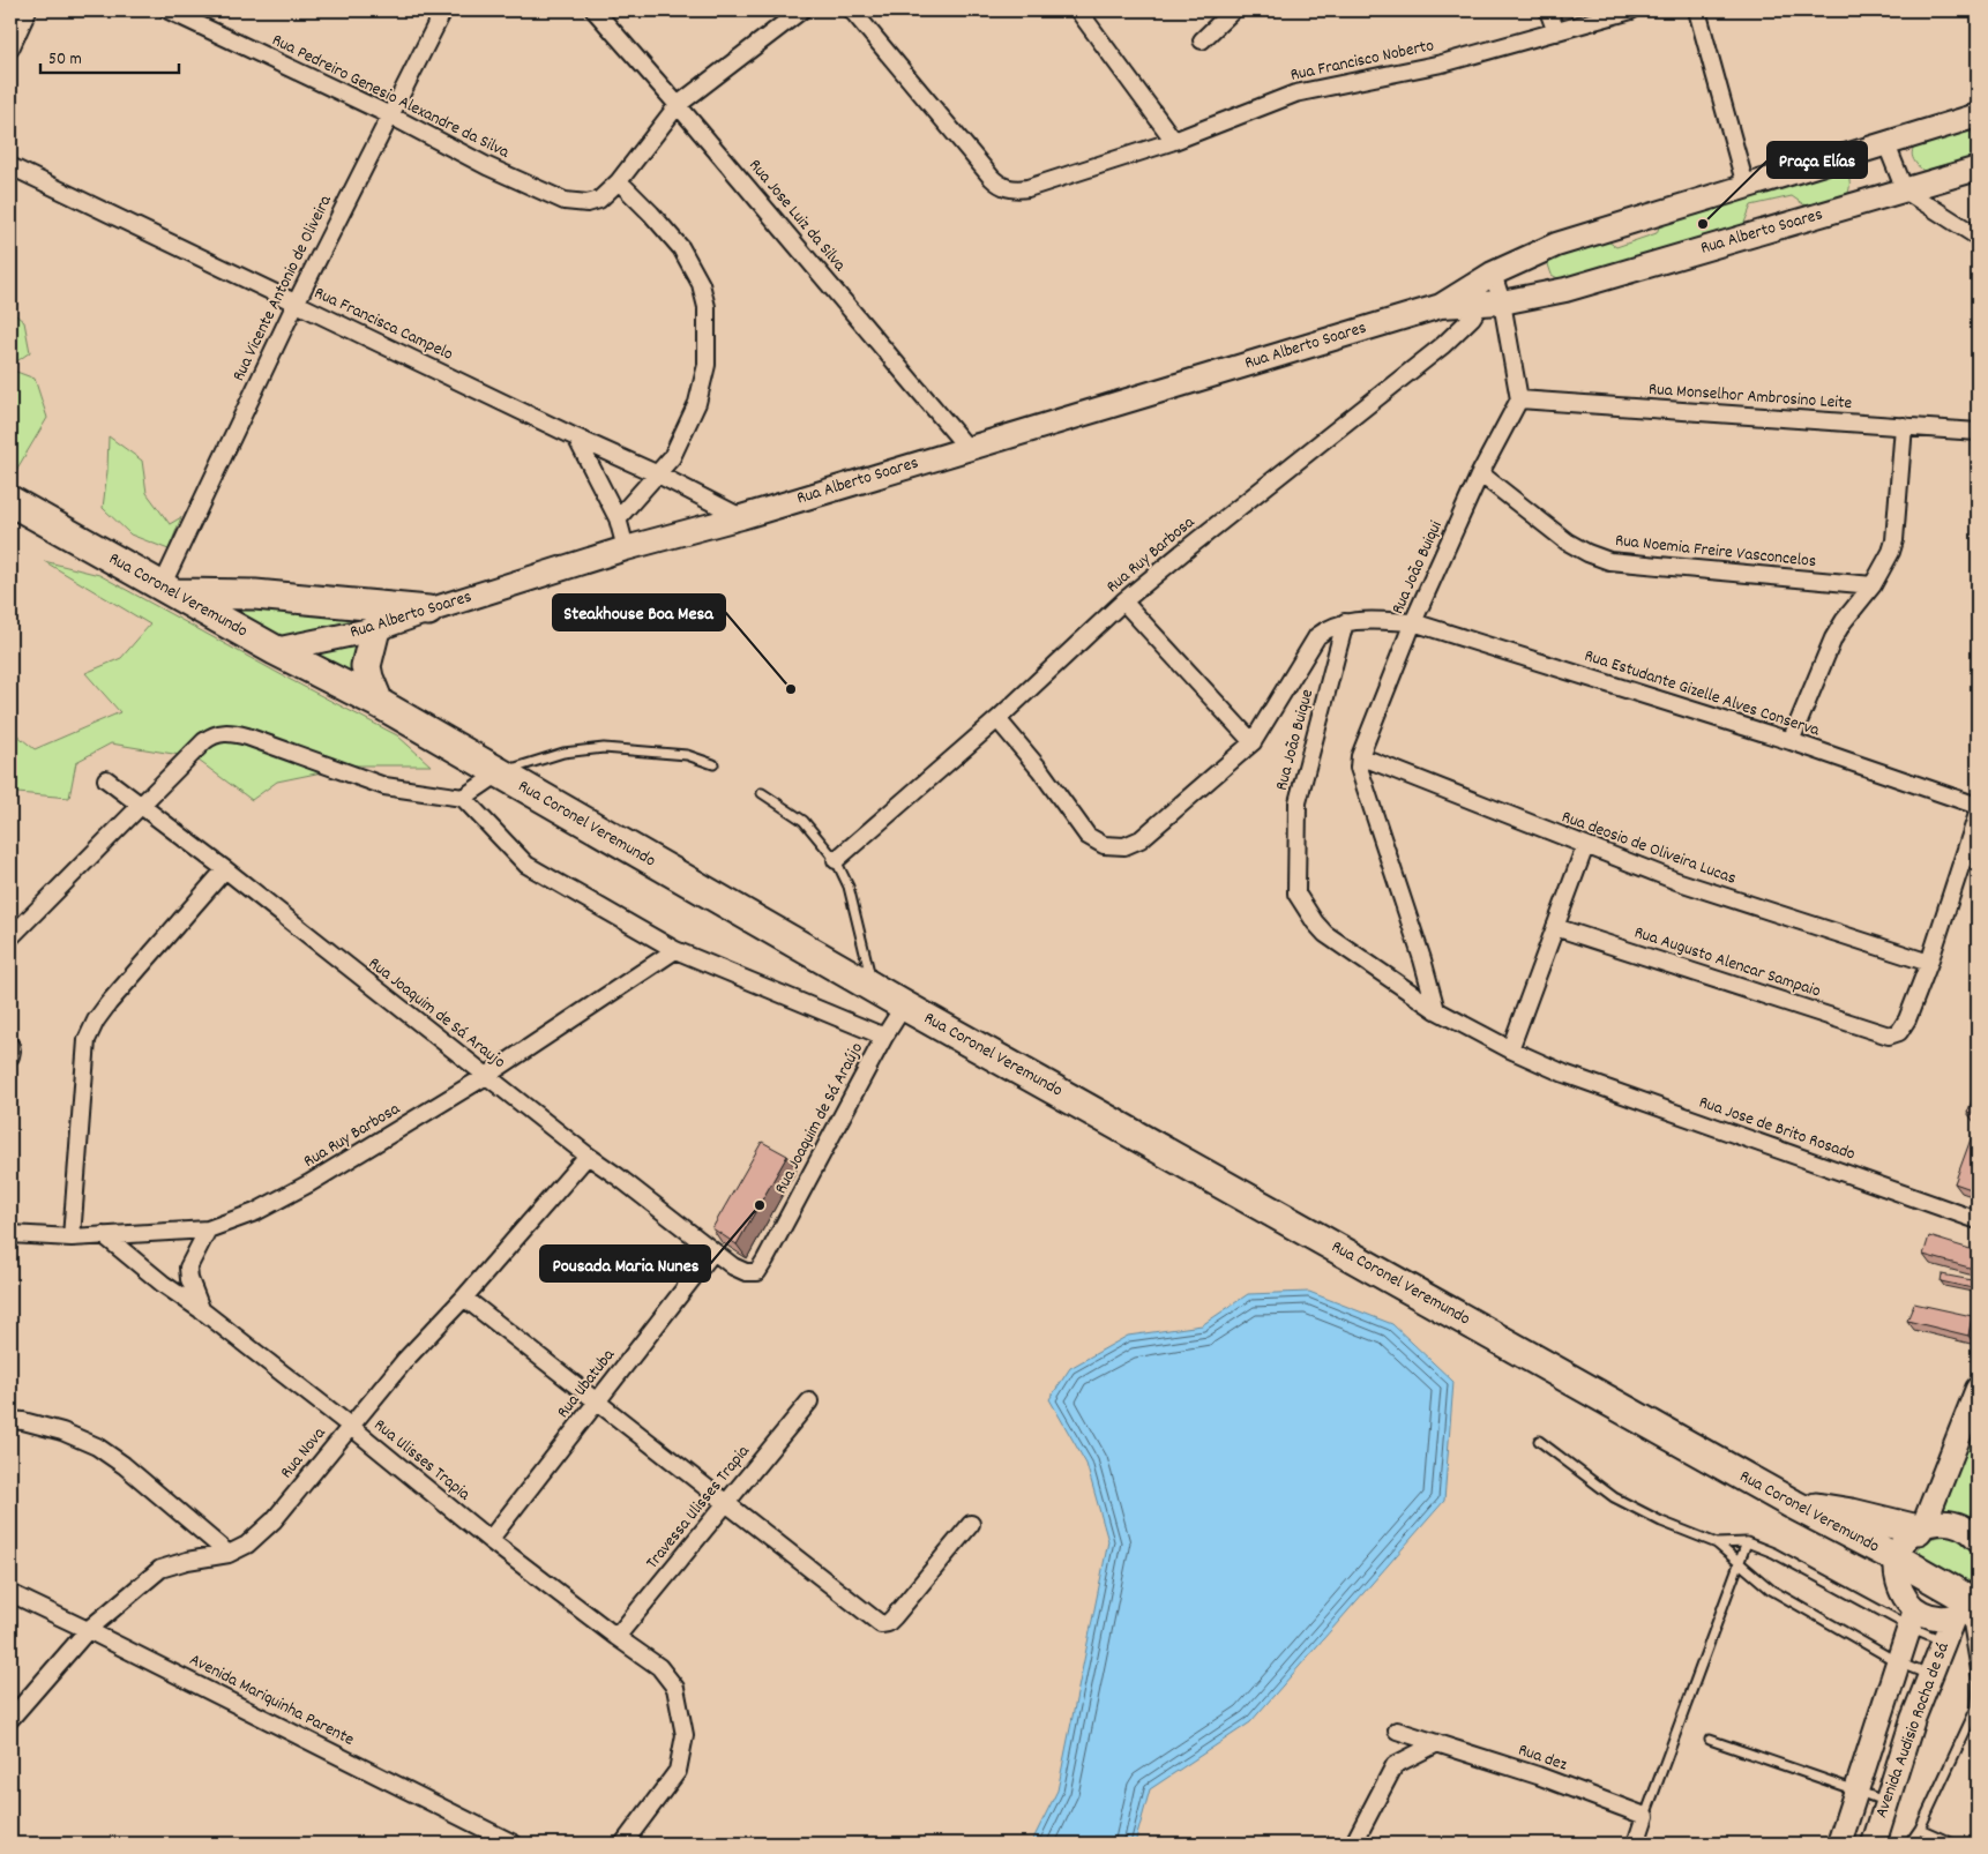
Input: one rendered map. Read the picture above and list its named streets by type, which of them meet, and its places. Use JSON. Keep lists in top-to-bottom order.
{
  "streets": {
    "highway": ["Rua Coronel Veremundo"],
    "main road": ["Rua Alberto Soares", "Avenida Audisio Rocha de Sá"],
    "street": [
      "Rua Francisco Noberto",
      "Rua Pedreiro Genesio Alexandre da Silva",
      "Rua Jose Luiz da Silva",
      "Rua Vicente Antonio de Oliveira",
      "Rua Francisca Campelo",
      "Rua Monselhor Ambrosino Leite",
      "Rua Noemia Freire Vasconcelos",
      "Rua Ruy Barbosa",
      "Rua João Buiqui",
      "Rua Estudante Gizelle Alves Conserva",
      "Rua João Buique",
      "Rua deosio de Oliveira Lucas",
      "Rua Augusto Alencar Sampaio",
      "Rua Joaquim de Sá Araujo",
      "Rua Joaquim de Sá Araújo",
      "Rua Jose de Brito Rosado",
      "Rua Ubatuba",
      "Rua Nova",
      "Rua Ulisses Trapia",
      "Travessa Ulisses Trapia",
      "Avenida Mariquinha Parente",
      "Rua dez"
    ]
  },
  "crossings": [
    ["Rua Pedreiro Genesio Alexandre da Silva", "Rua Vicente Antonio de Oliveira"],
    ["Rua Jose Luiz da Silva", "Rua Alberto Soares"],
    ["Rua Alberto Soares", "Rua Francisca Campelo"],
    ["Rua Alberto Soares", "Rua Ruy Barbosa"],
    ["Rua Alberto Soares", "Rua Coronel Veremundo"],
    ["Rua Vicente Antonio de Oliveira", "Rua Francisca Campelo"],
    ["Rua Vicente Antonio de Oliveira", "Rua Coronel Veremundo"],
    ["Rua Monselhor Ambrosino Leite", "Rua João Buiqui"],
    ["Rua Noemia Freire Vasconcelos", "Rua João Buiqui"],
    ["Rua Ruy Barbosa", "Rua Joaquim de Sá Araujo"],
    ["Rua Ruy Barbosa", "Rua Ulisses Trapia"],
    ["Rua João Buiqui", "Rua Estudante Gizelle Alves Conserva"],
    ["Rua João Buiqui", "Rua deosio de Oliveira Lucas"],
    ["Rua Coronel Veremundo", "Rua Joaquim de Sá Araújo"],
    ["Rua Coronel Veremundo", "Avenida Audisio Rocha de Sá"],
    ["Rua Estudante Gizelle Alves Conserva", "Rua João Buique"],
    ["Rua João Buique", "Rua Jose de Brito Rosado"],
    ["Rua deosio de Oliveira Lucas", "Rua Augusto Alencar Sampaio"],
    ["Rua Joaquim de Sá Araujo", "Rua Joaquim de Sá Araújo"],
    ["Rua Joaquim de Sá Araujo", "Rua Ubatuba"],
    ["Rua Joaquim de Sá Araujo", "Rua Nova"],
    ["Rua Ubatuba", "Rua Ulisses Trapia"],
    ["Rua Nova", "Rua Ulisses Trapia"],
    ["Rua Nova", "Avenida Mariquinha Parente"],
    ["Rua Ulisses Trapia", "Travessa Ulisses Trapia"]
  ],
  "places": ["Praça Elías", "Steakhouse Boa Mesa", "Pousada Maria Nunes"],
  "scale_bar": "50 m"
}
